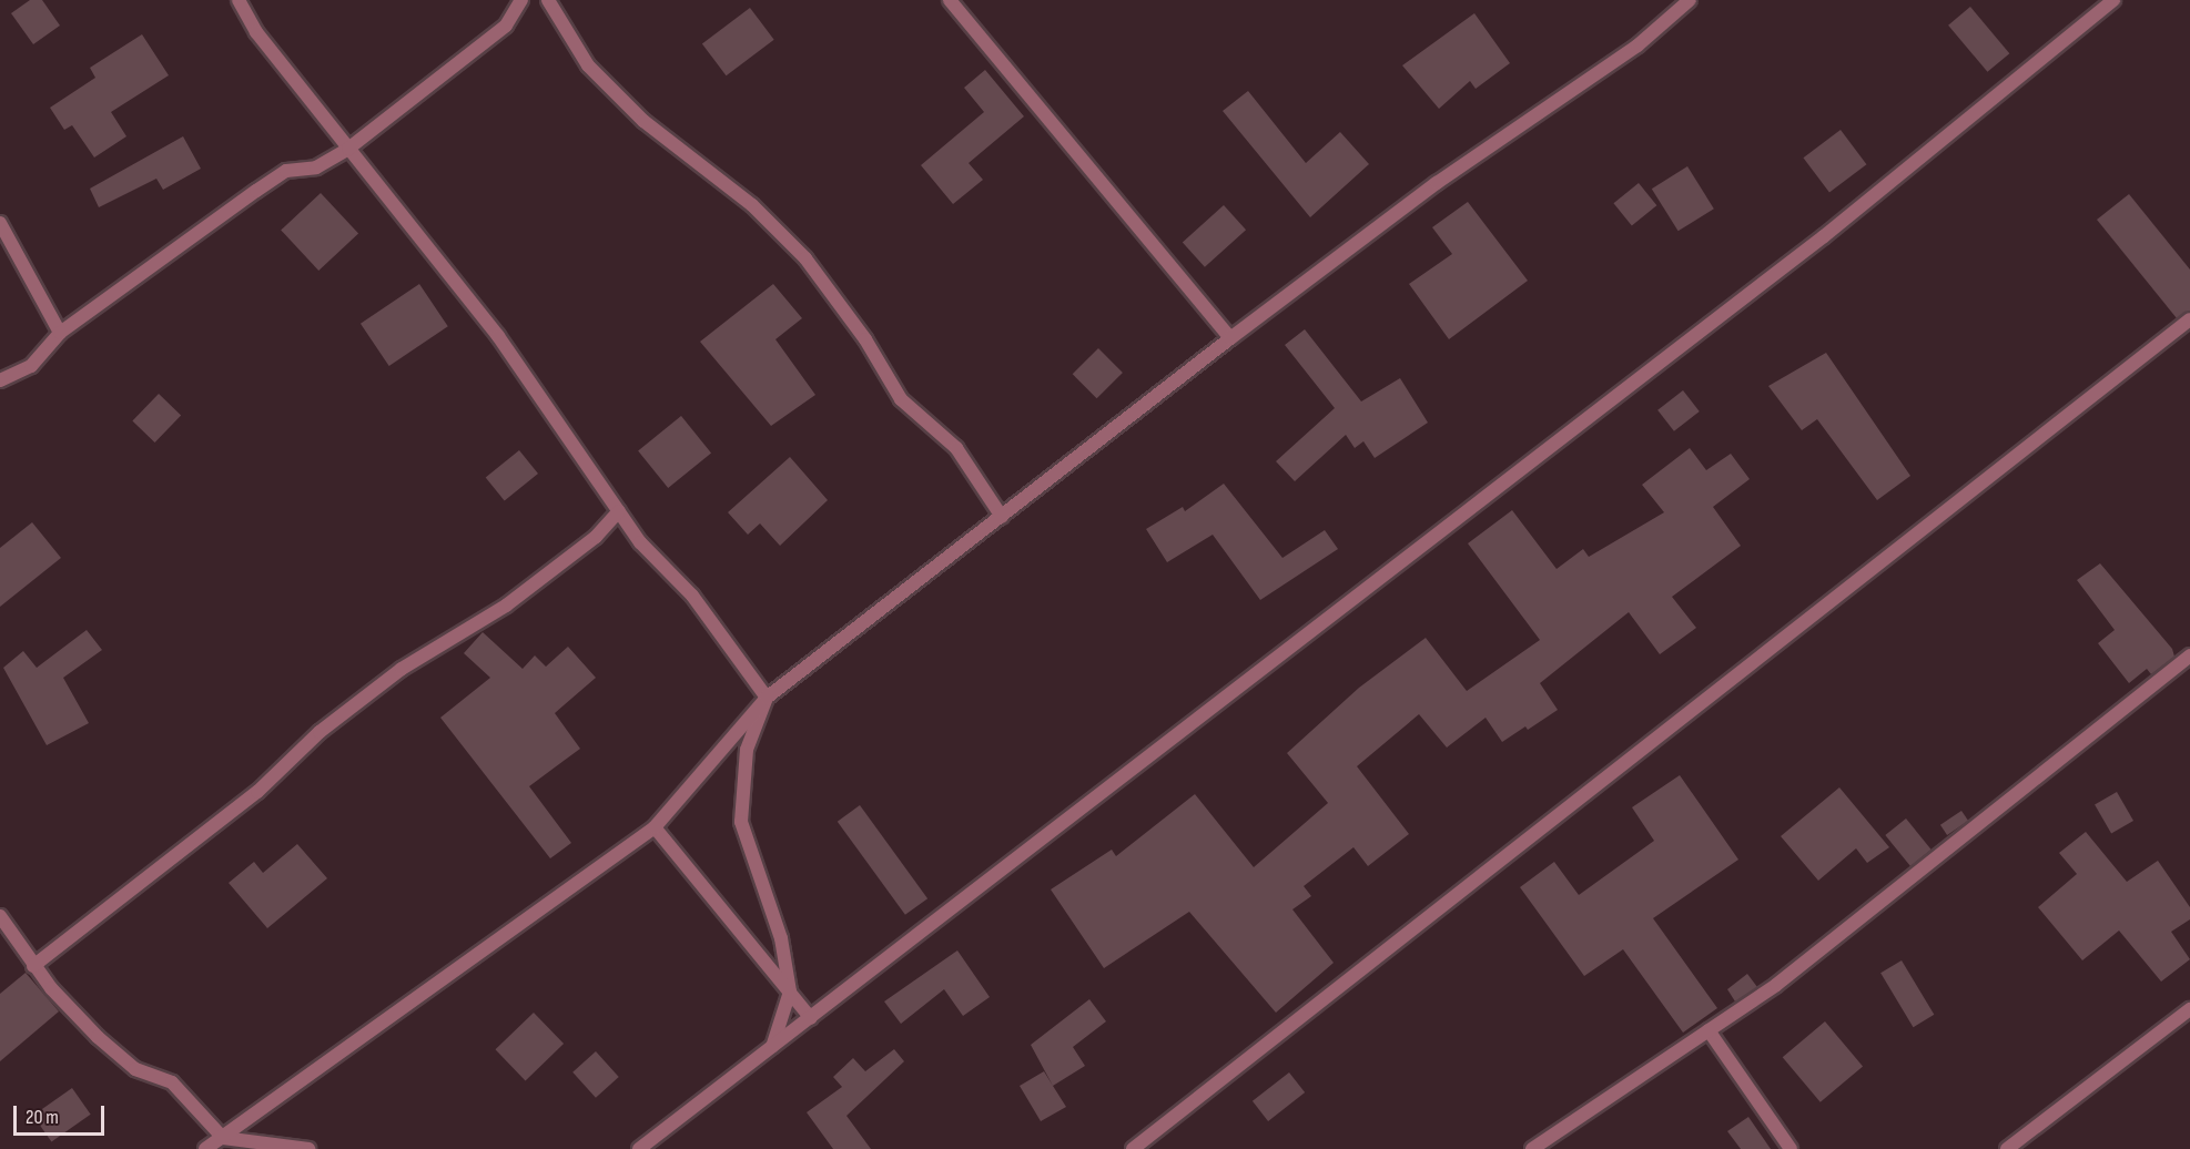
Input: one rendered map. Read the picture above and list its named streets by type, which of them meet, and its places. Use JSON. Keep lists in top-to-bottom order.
{
  "scale_bar": "20 m"
}
